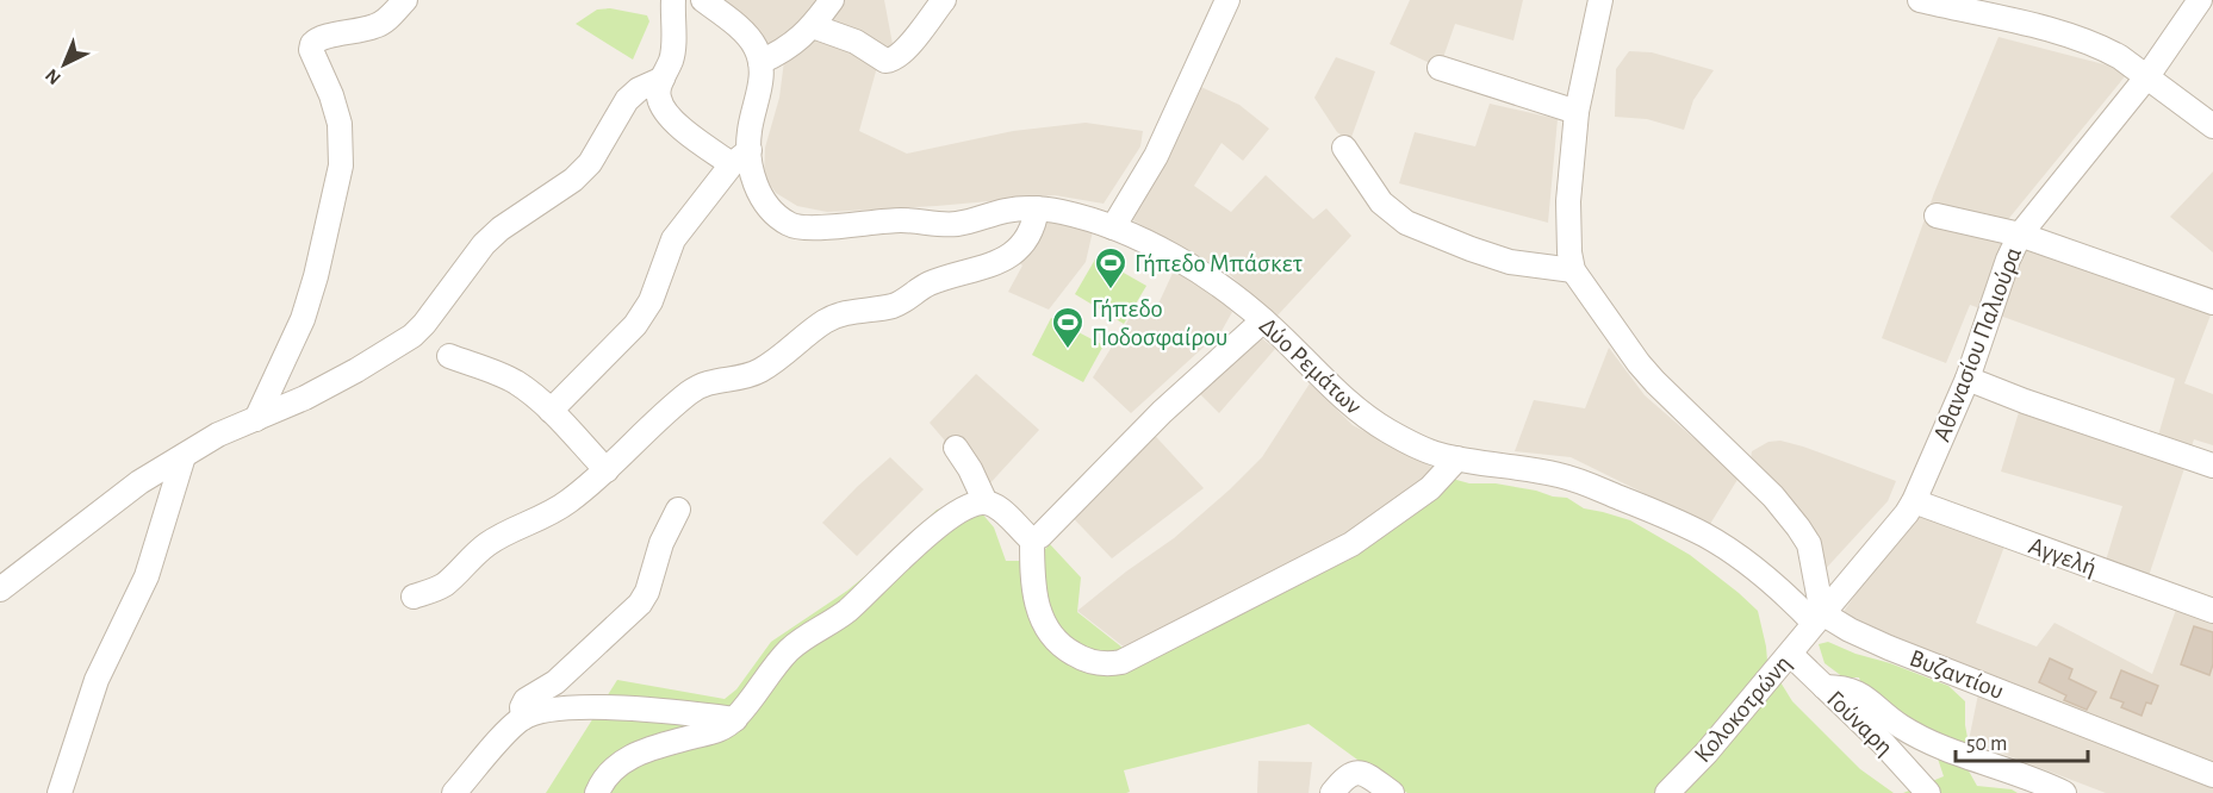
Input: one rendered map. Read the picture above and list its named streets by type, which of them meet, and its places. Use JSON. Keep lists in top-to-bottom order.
{
  "streets": {
    "street": [
      "Αθανασίου Παλιούρα",
      "Δύο Ρεμάτων",
      "Αγγελή",
      "Βυζαντίου",
      "Κολοκοτρώνη",
      "Γούναρη"
    ]
  },
  "crossings": [
    ["Αθανασίου Παλιούρα", "Δύο Ρεμάτων"],
    ["Αθανασίου Παλιούρα", "Αγγελή"],
    ["Αθανασίου Παλιούρα", "Βυζαντίου"],
    ["Αθανασίου Παλιούρα", "Κολοκοτρώνη"],
    ["Δύο Ρεμάτων", "Βυζαντίου"],
    ["Δύο Ρεμάτων", "Κολοκοτρώνη"],
    ["Βυζαντίου", "Κολοκοτρώνη"],
    ["Κολοκοτρώνη", "Γούναρη"]
  ],
  "places": {
    "sports": ["Γήπεδο Μπάσκετ", "Γήπεδο Ποδοσφαίρου"]
  },
  "scale_bar": "50 m",
  "north": "bottom left"
}
